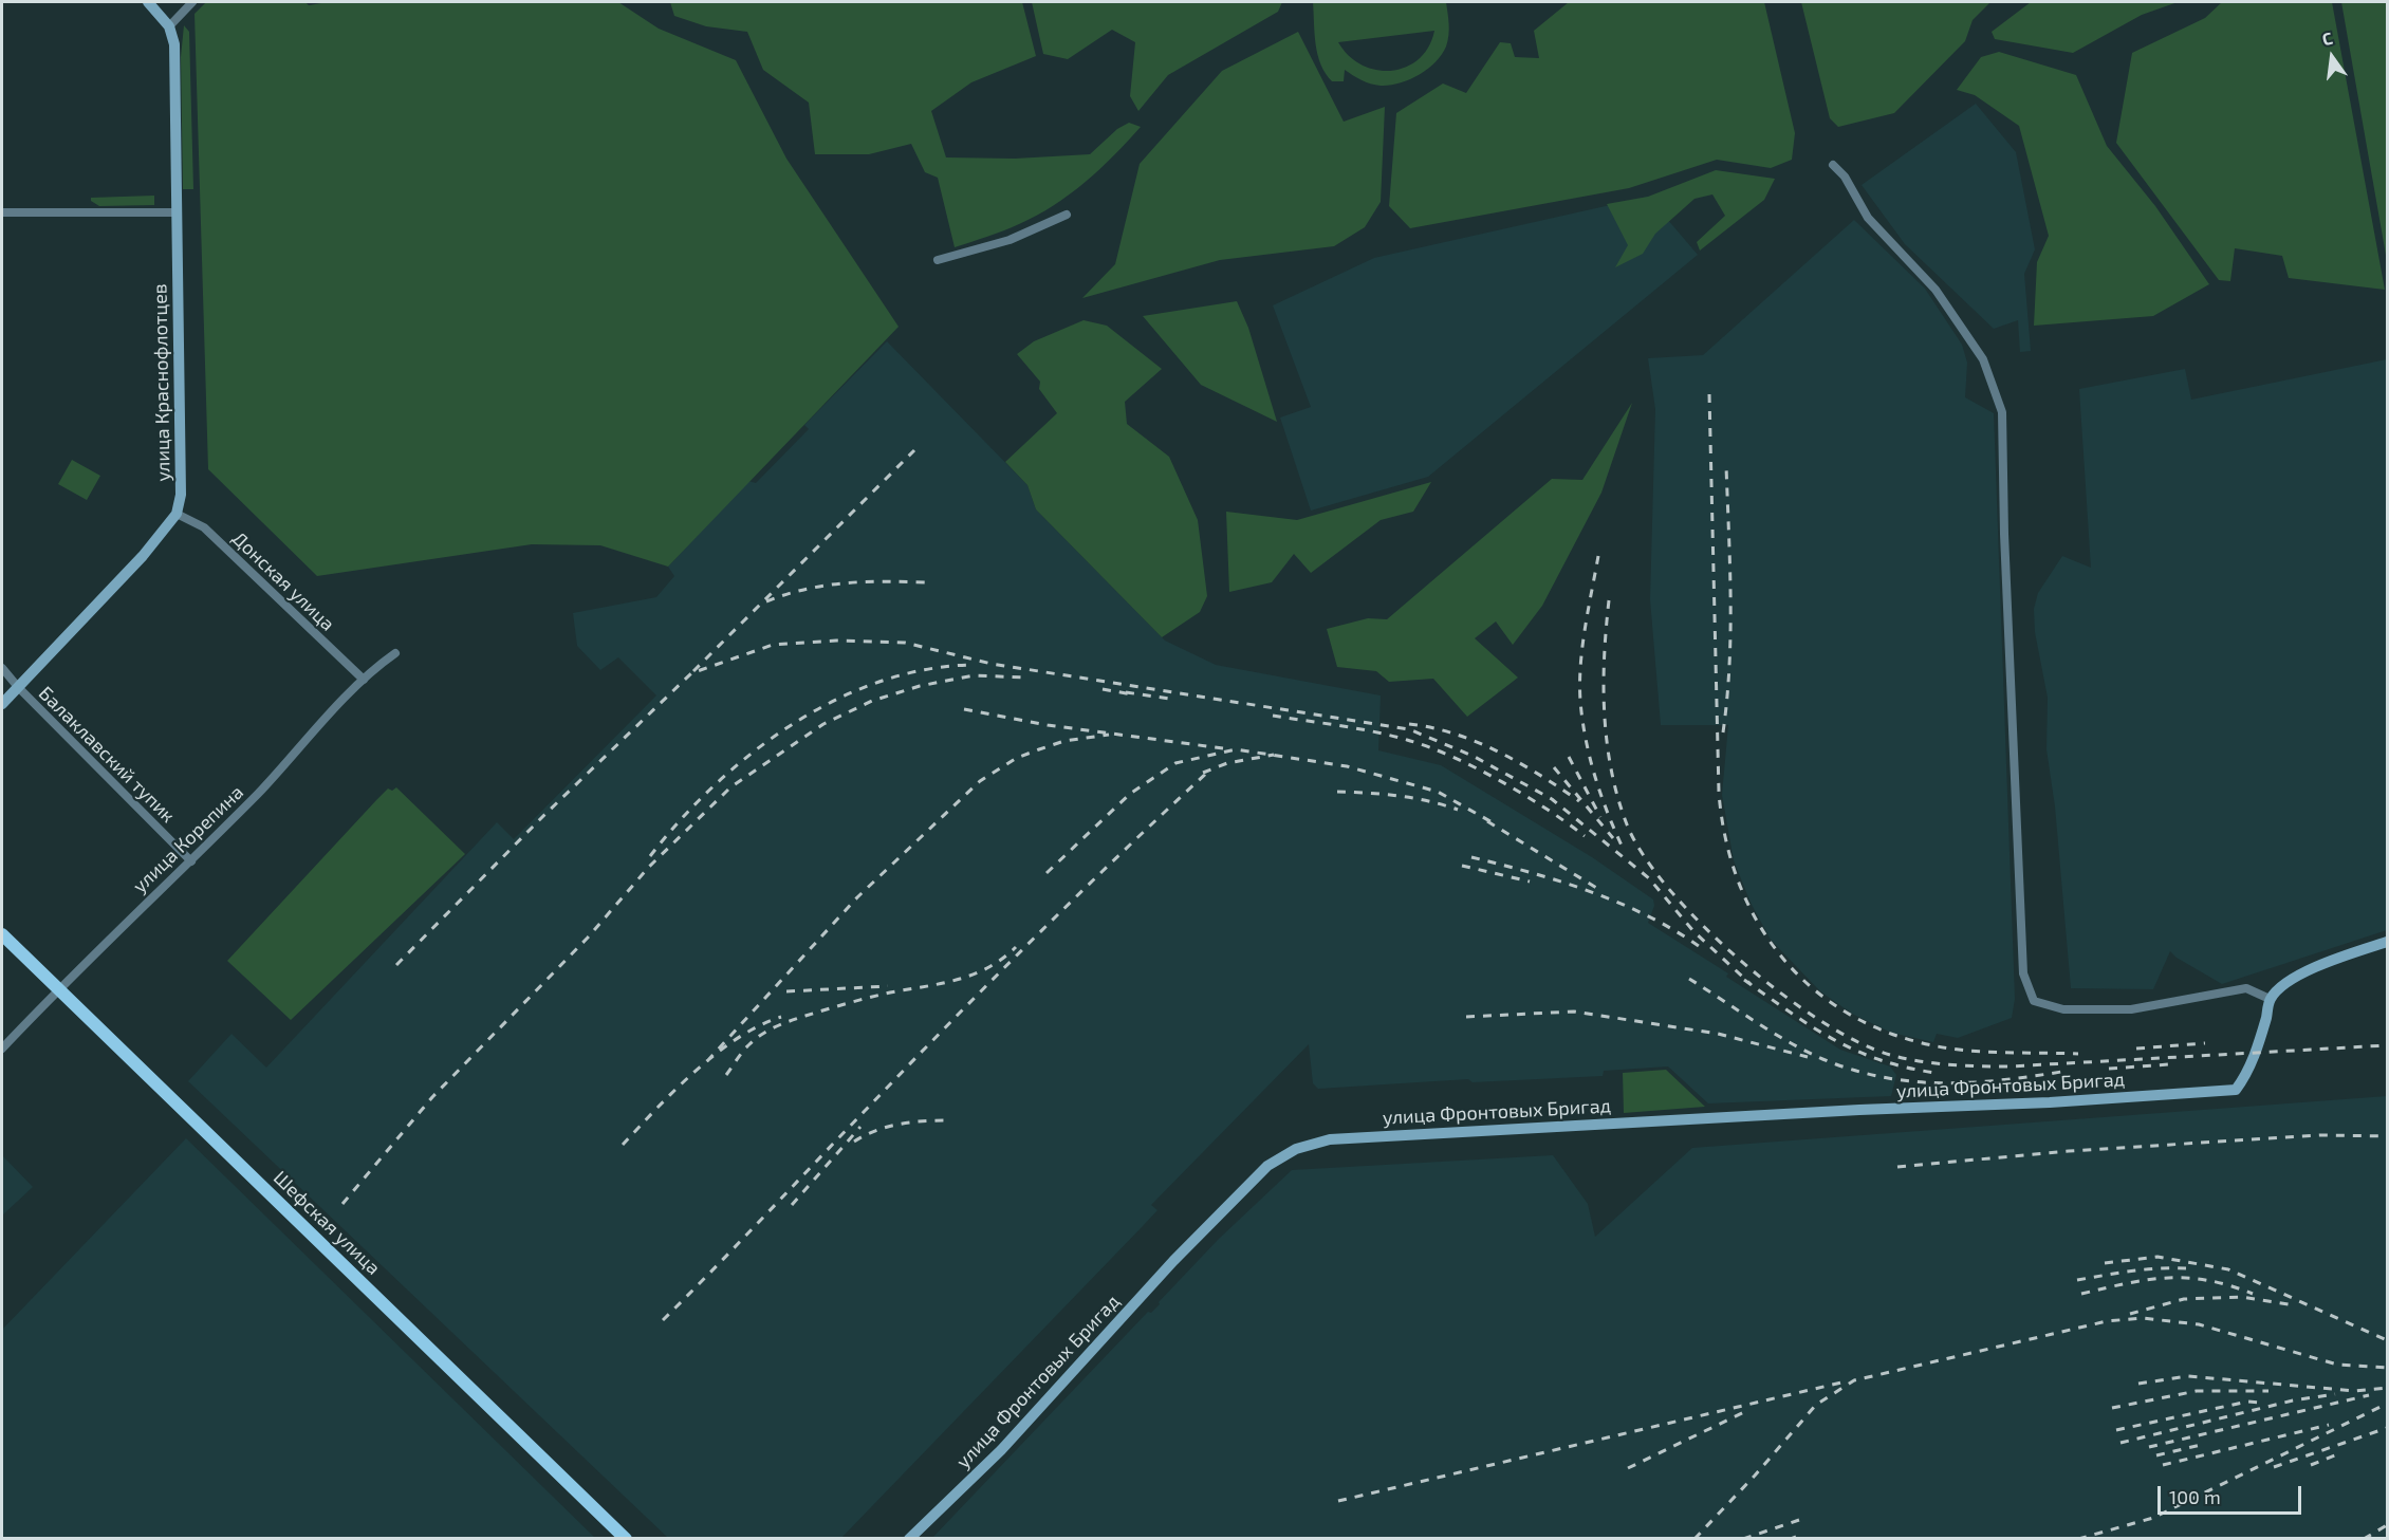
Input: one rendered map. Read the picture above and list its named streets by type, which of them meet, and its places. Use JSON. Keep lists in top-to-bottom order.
{
  "streets": {
    "main road": ["улица Краснофлотцев", "улица Фронтовых Бригад", "Шефская улица"],
    "street": ["Донская улица", "Балаклавский тупик", "улица Корепина"]
  },
  "crossings": [
    ["улица Краснофлотцев", "Донская улица"],
    ["Донская улица", "улица Корепина"],
    ["Балаклавский тупик", "улица Корепина"],
    ["улица Корепина", "Шефская улица"]
  ],
  "scale_bar": "100 m",
  "north": "top"
}
